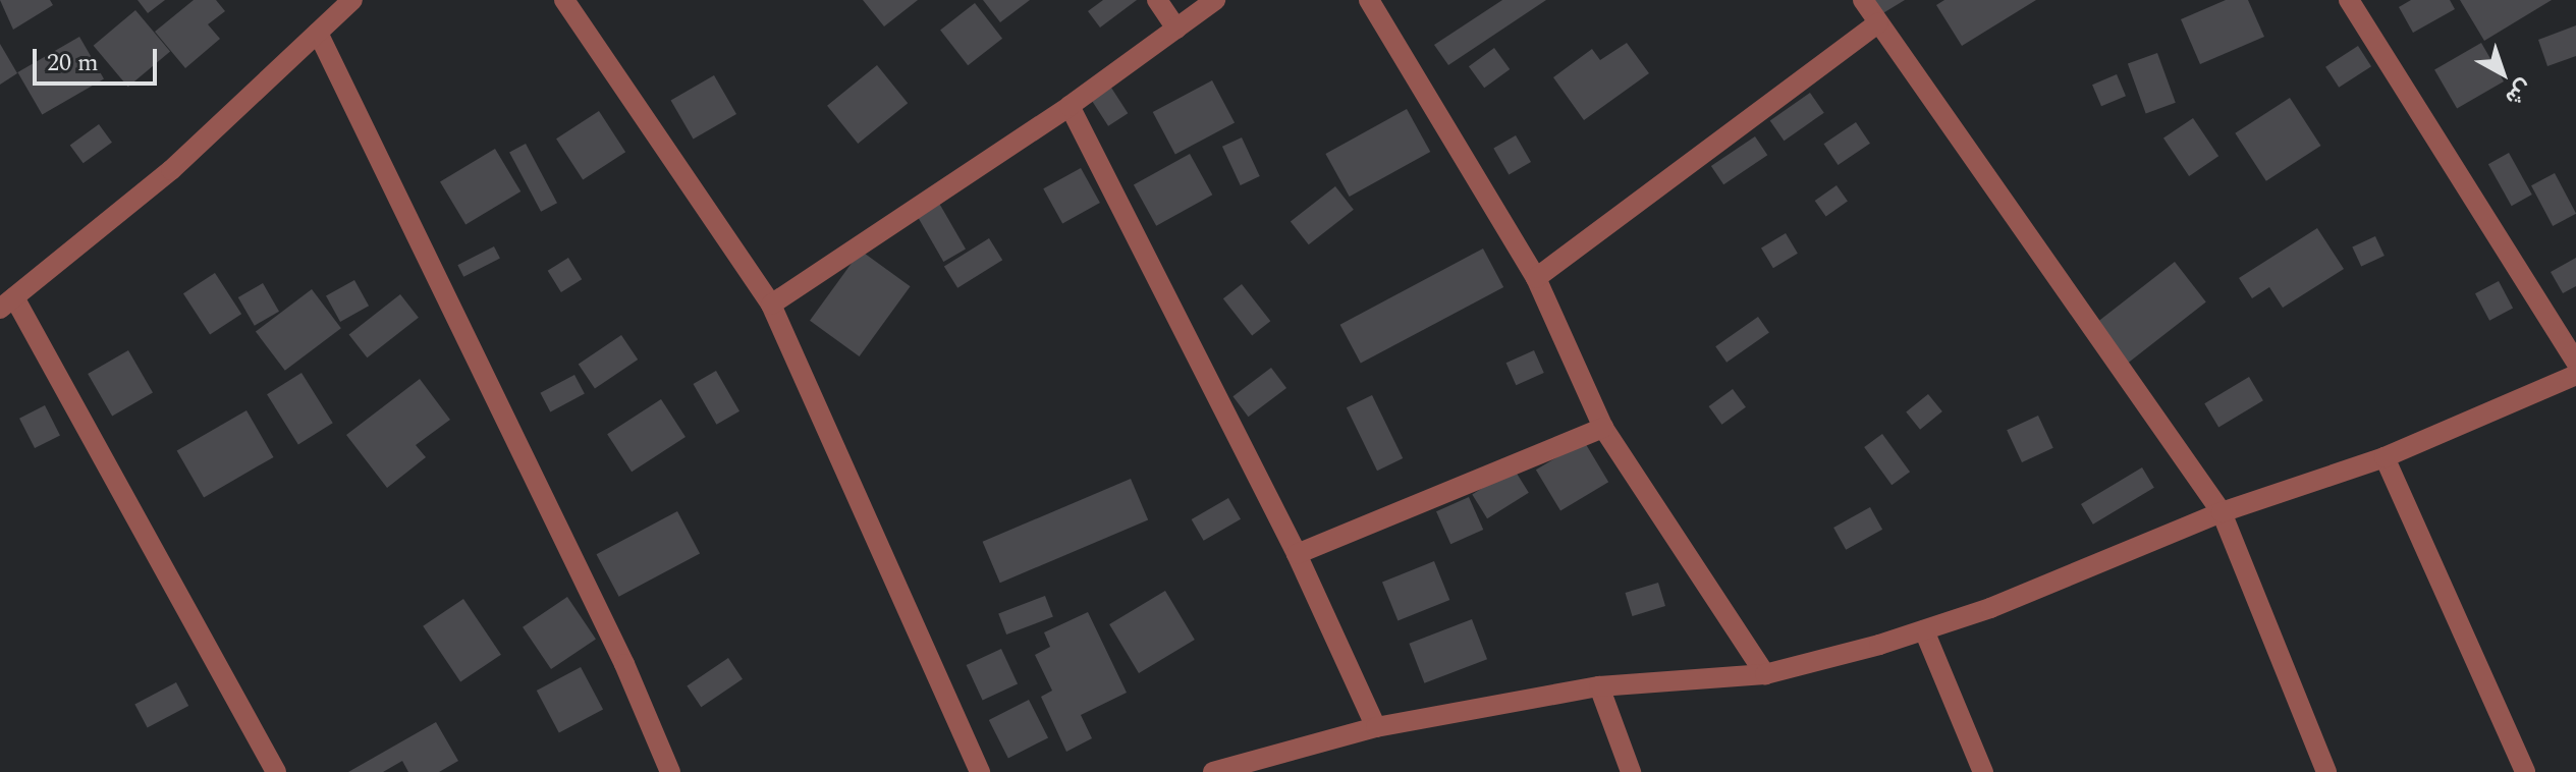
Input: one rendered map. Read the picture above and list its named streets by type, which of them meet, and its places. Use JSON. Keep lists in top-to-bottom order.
{
  "scale_bar": "20 m",
  "north": "bottom right"
}
